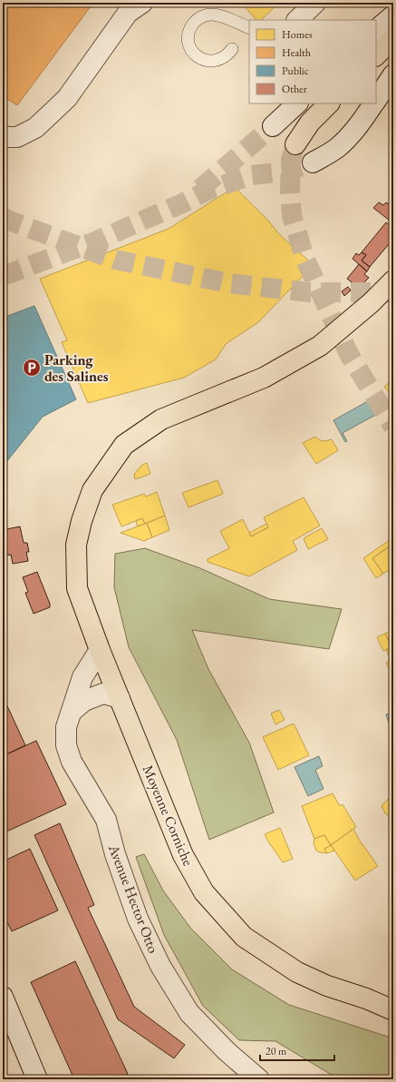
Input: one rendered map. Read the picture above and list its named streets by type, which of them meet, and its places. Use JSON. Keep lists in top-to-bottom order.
{
  "streets": {
    "main road": ["Moyenne Corniche"],
    "street": ["Avenue Hector Otto"]
  },
  "crossings": [
    ["Moyenne Corniche", "Avenue Hector Otto"]
  ],
  "places": {
    "parking": ["Parking des Salines"]
  },
  "legend": [
    "Homes",
    "Health",
    "Public",
    "Other"
  ],
  "scale_bar": "20 m"
}
